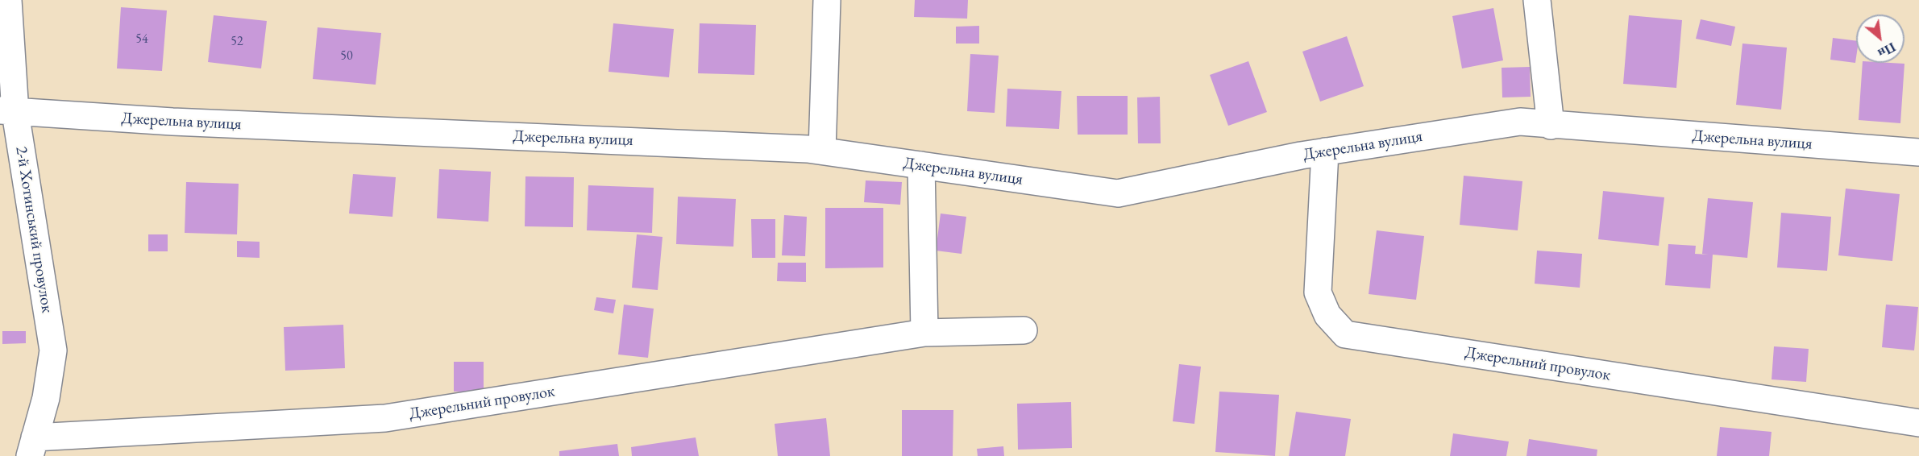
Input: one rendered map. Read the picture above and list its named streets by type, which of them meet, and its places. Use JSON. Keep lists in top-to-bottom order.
{
  "streets": {
    "street": ["Джерельна вулиця", "2-й Хотинський провулок", "Джерельний провулок"]
  },
  "crossings": [
    ["Джерельна вулиця", "2-й Хотинський провулок"],
    ["Джерельна вулиця", "Джерельний провулок"],
    ["2-й Хотинський провулок", "Джерельний провулок"]
  ],
  "house_numbers": ["54", "52", "50"],
  "north": "bottom right"
}
